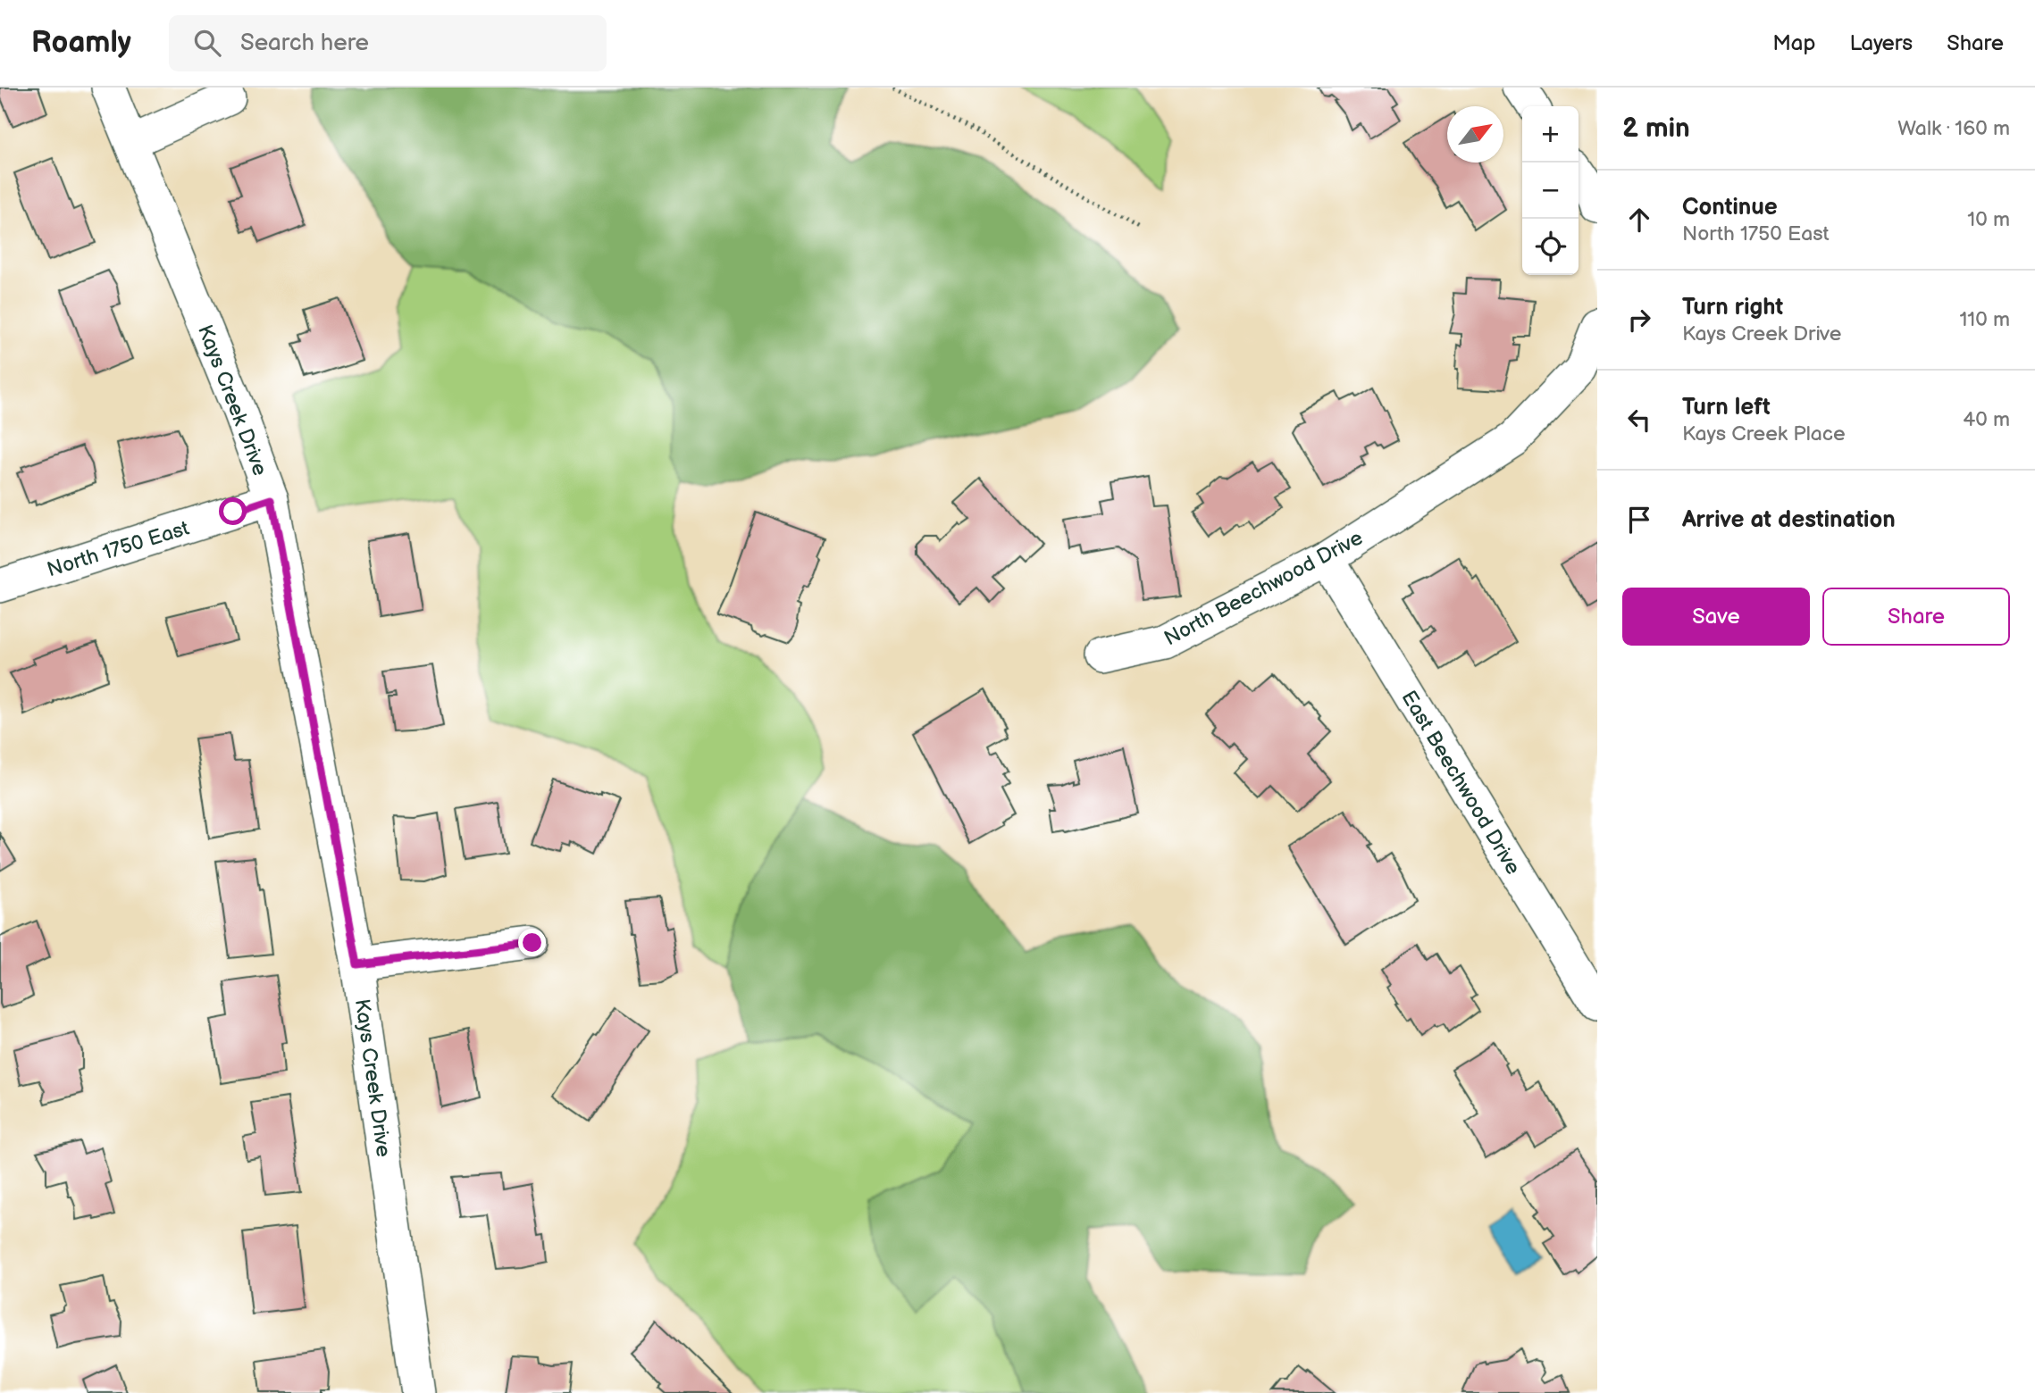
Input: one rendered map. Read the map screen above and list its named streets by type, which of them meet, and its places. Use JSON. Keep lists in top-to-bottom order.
{
  "streets": {
    "street": [
      "Kays Creek Drive",
      "North 1750 East",
      "North Beechwood Drive",
      "East Beechwood Drive"
    ]
  },
  "crossings": [
    ["Kays Creek Drive", "North 1750 East"],
    ["North Beechwood Drive", "East Beechwood Drive"]
  ],
  "north": "top right",
  "page": {
    "header": "Roamly",
    "search": "Search here",
    "nav": ["Map", "Layers", "Share"],
    "heading": ["2 min", "Walk · 160 m"],
    "map_buttons": ["+", "−"],
    "list": [
      ["Continue", "North 1750 East", "10 m"],
      ["Turn right", "Kays Creek Drive", "110 m"],
      ["Turn left", "Kays Creek Place", "40 m"],
      "Arrive at destination"
    ],
    "buttons": ["Save", "Share"]
  }
}
